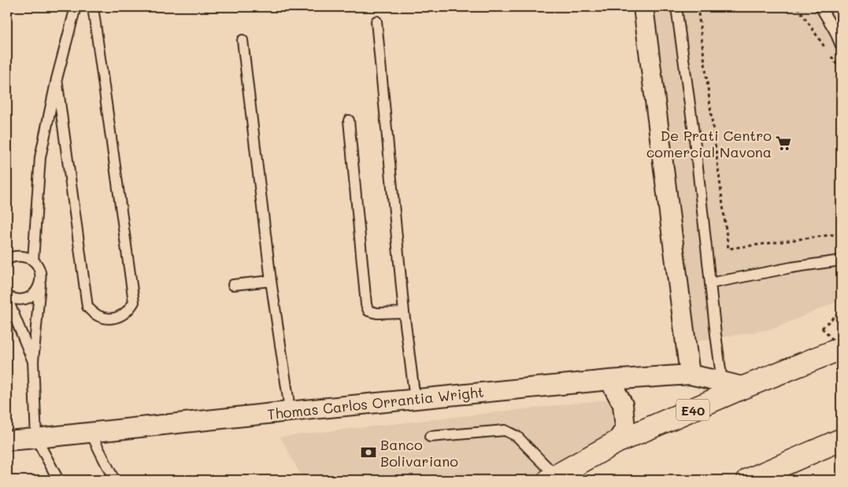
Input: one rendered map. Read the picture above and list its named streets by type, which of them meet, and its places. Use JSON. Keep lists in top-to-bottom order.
{
  "streets": {
    "highway": ["E40"],
    "street": ["Thomas Carlos Orrantia Wright"]
  },
  "crossings": [
    ["Thomas Carlos Orrantia Wright", "E40"]
  ],
  "places": {
    "supermarket": ["De Prati Centro comercial Navona"],
    "bank": ["Banco Bolivariano"]
  }
}
